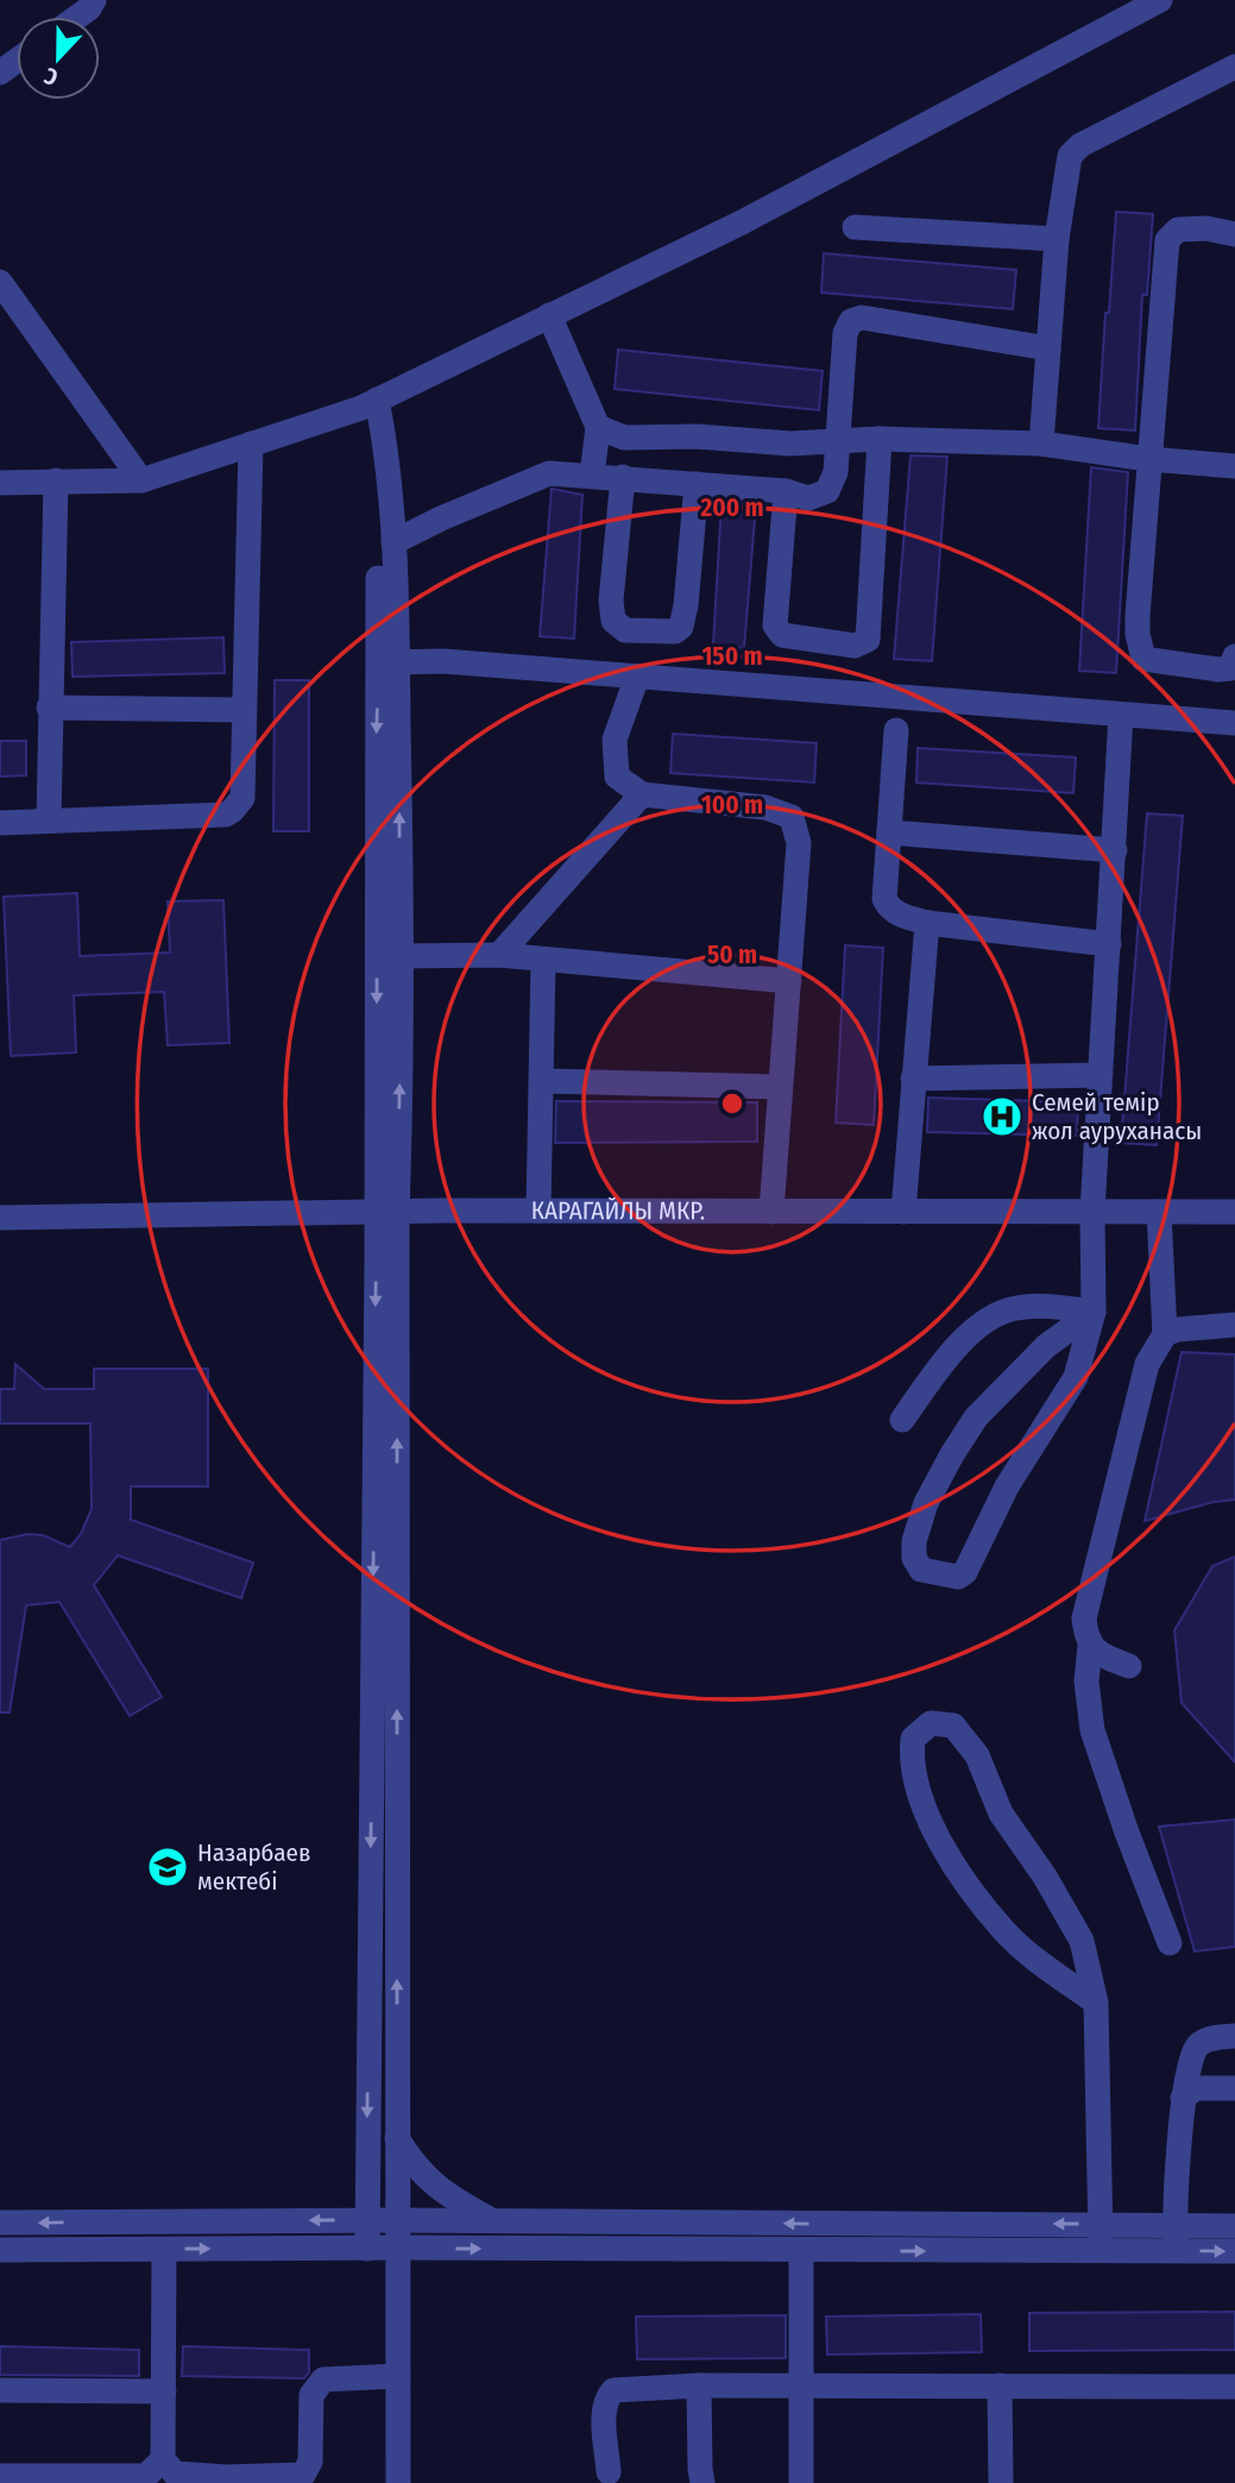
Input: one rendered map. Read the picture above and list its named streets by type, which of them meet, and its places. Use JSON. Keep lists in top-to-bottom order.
{
  "streets": {
    "street": ["КАРАГАЙЛЫ МКР."]
  },
  "places": {
    "hospital": ["Семей темір жол ауруханасы"],
    "school or university": ["Назарбаев мектебі"]
  },
  "north": "bottom",
  "rings": [
    "200 m",
    "150 m",
    "100 m",
    "50 m"
  ]
}
